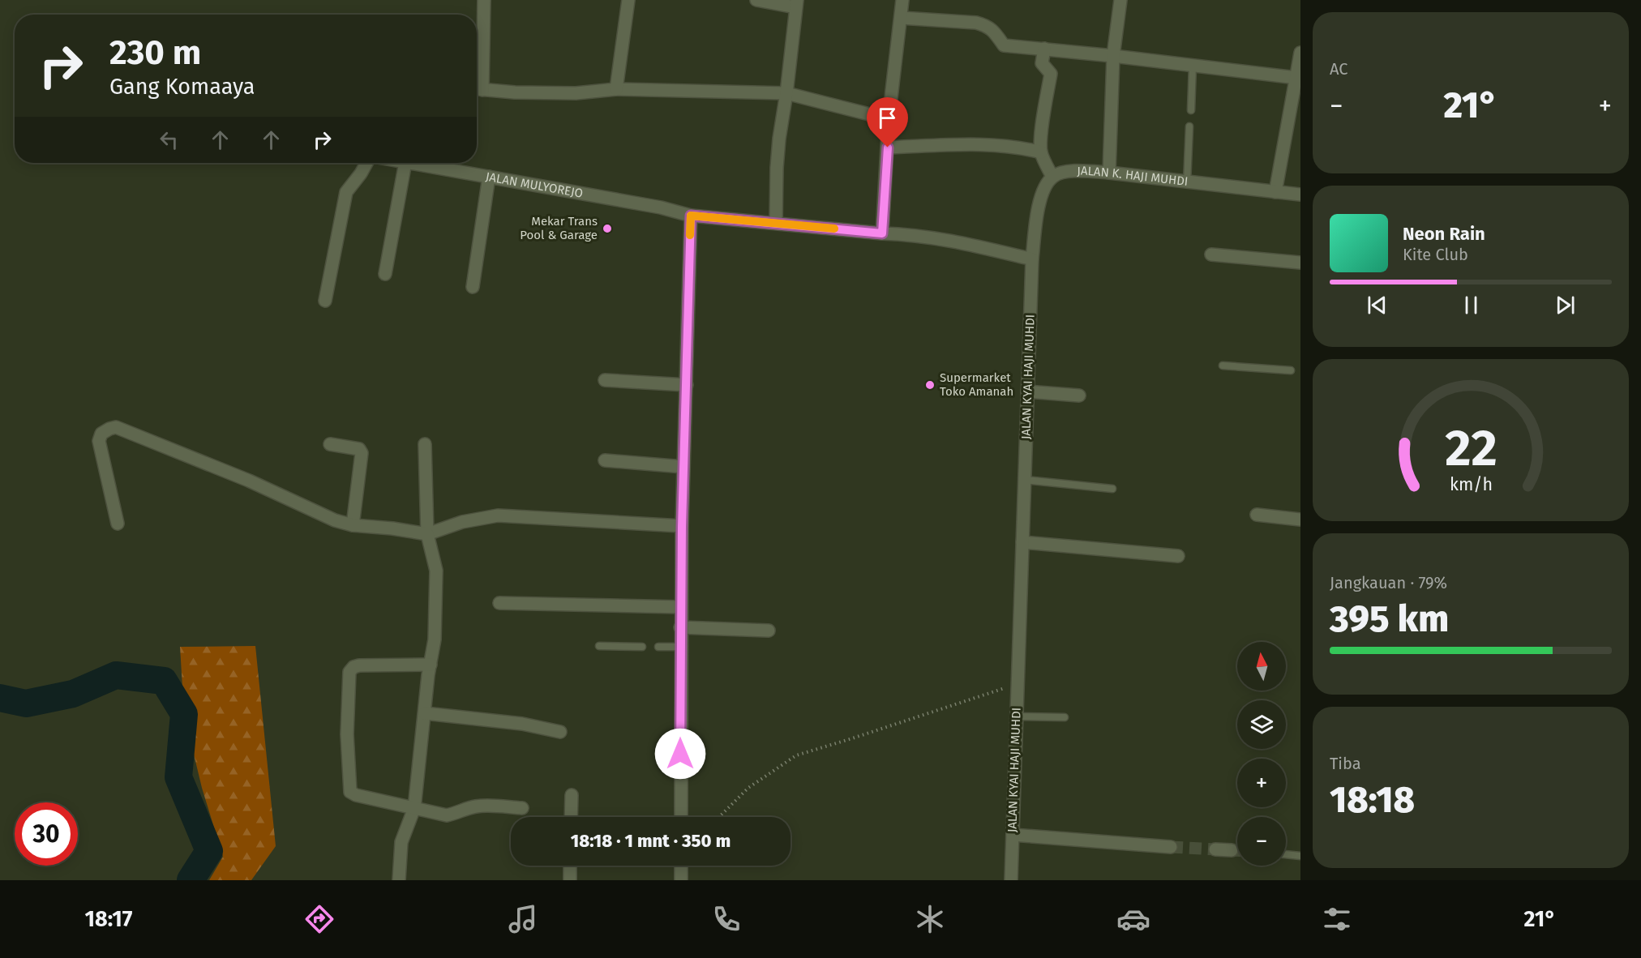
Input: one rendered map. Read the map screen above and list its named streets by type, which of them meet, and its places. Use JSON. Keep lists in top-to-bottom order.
{
  "streets": {
    "street": ["JALAN K. HAJI MUHDI", "JALAN MULYOREJO", "JALAN KYAI HAJI MUHDI"]
  },
  "places": ["Mekar Trans Pool & Garage", "Supermarket Toko Amanah"],
  "north": "top",
  "page": {
    "tile": [
      "AC",
      ["Jangkauan · 79%", "395 km"],
      ["Tiba", "18:18"]
    ],
    "turn": ["230 m", "Gang Komaaya"],
    "heat": ["−", "21°", "+"],
    "song": ["Neon Rain", "Kite Club"],
    "map_buttons": ["+", "−"],
    "limit": "30",
    "trip": "18:18 · 1 mnt · 350 m",
    "tabs": ["18:17", "21°"],
    "gauge": ["22", "km/h"]
  }
}
